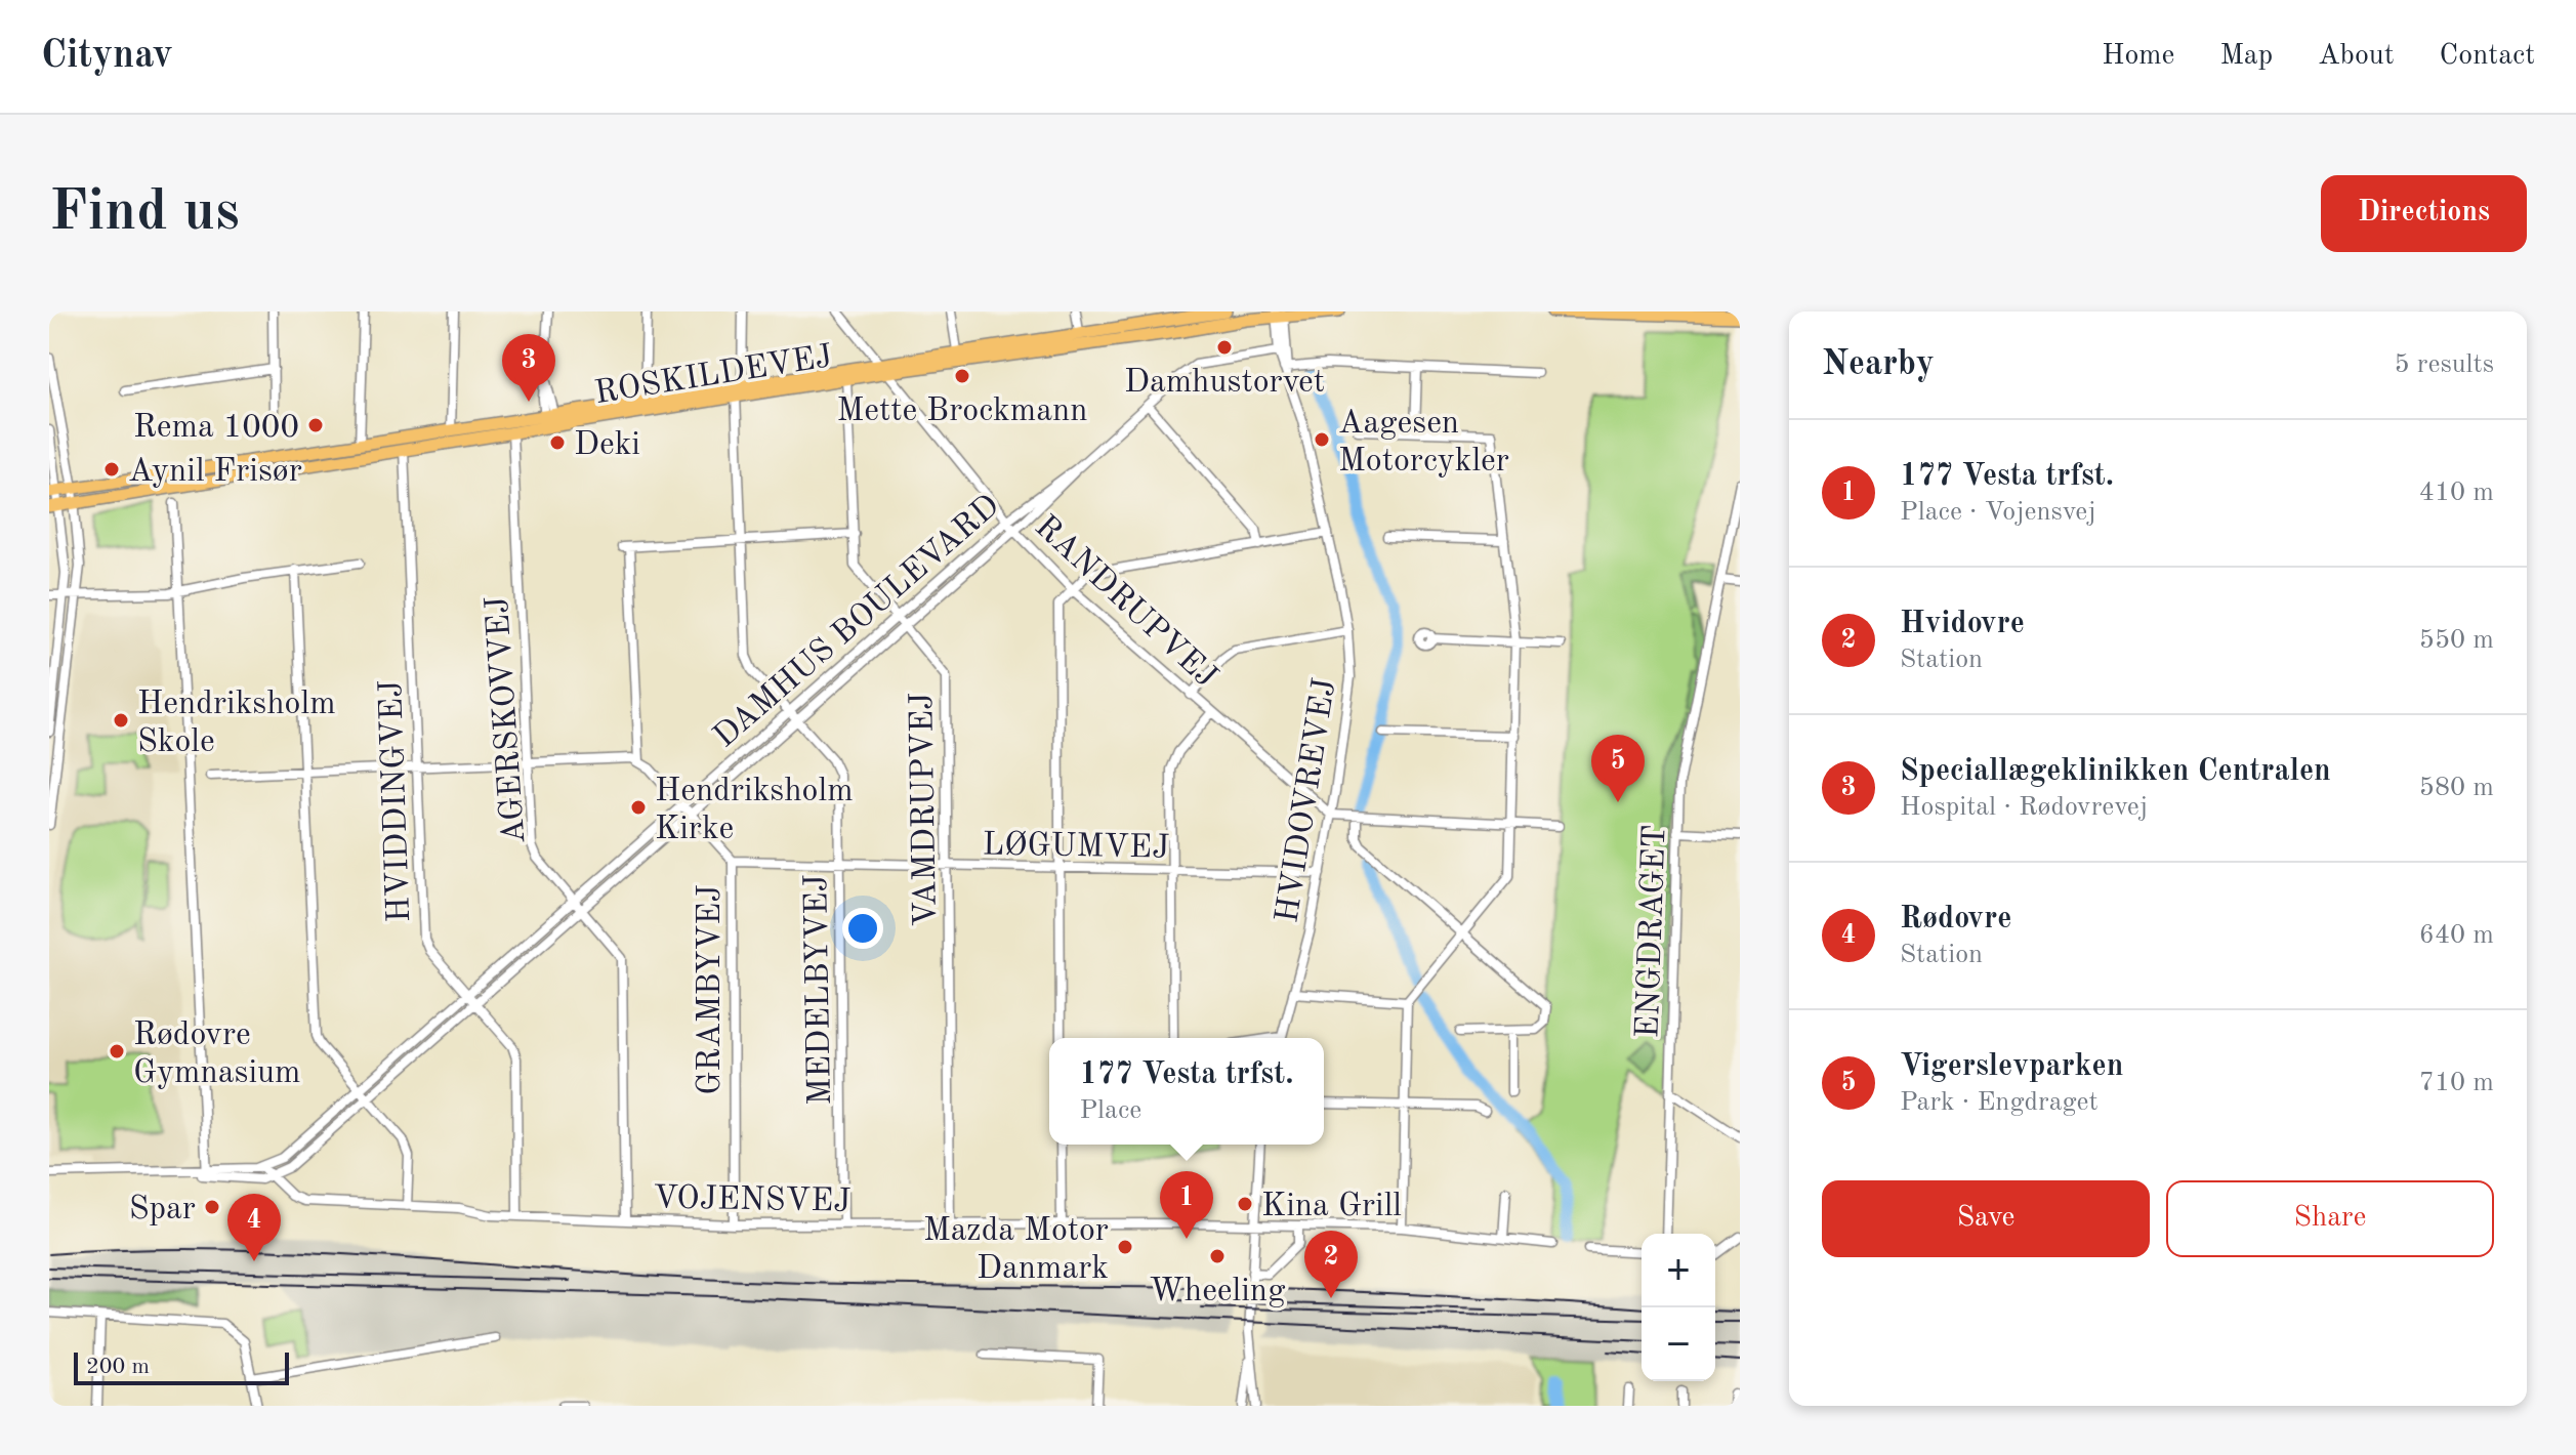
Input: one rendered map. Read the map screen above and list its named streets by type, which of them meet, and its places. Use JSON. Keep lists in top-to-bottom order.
{
  "streets": {
    "main road": ["ROSKILDEVEJ"],
    "street": [
      "RANDRUPVEJ",
      "DAMHUS BOULEVARD",
      "AGERSKOVVEJ",
      "HVIDOVREVEJ",
      "HVIDDINGVEJ",
      "VAMDRUPVEJ",
      "LØGUMVEJ",
      "ENGDRAGET",
      "GRAMBYVEJ",
      "MEDELBYVEJ",
      "VOJENSVEJ"
    ]
  },
  "crossings": [
    ["ROSKILDEVEJ", "RANDRUPVEJ"],
    ["ROSKILDEVEJ", "AGERSKOVVEJ"],
    ["ROSKILDEVEJ", "HVIDOVREVEJ"],
    ["ROSKILDEVEJ", "HVIDDINGVEJ"],
    ["ROSKILDEVEJ", "VAMDRUPVEJ"],
    ["ROSKILDEVEJ", "MEDELBYVEJ"],
    ["RANDRUPVEJ", "DAMHUS BOULEVARD"],
    ["RANDRUPVEJ", "HVIDOVREVEJ"],
    ["DAMHUS BOULEVARD", "AGERSKOVVEJ"],
    ["DAMHUS BOULEVARD", "HVIDOVREVEJ"],
    ["DAMHUS BOULEVARD", "HVIDDINGVEJ"],
    ["DAMHUS BOULEVARD", "VAMDRUPVEJ"],
    ["DAMHUS BOULEVARD", "GRAMBYVEJ"],
    ["DAMHUS BOULEVARD", "MEDELBYVEJ"],
    ["DAMHUS BOULEVARD", "VOJENSVEJ"],
    ["AGERSKOVVEJ", "VOJENSVEJ"],
    ["HVIDOVREVEJ", "LØGUMVEJ"],
    ["HVIDDINGVEJ", "VOJENSVEJ"],
    ["VAMDRUPVEJ", "LØGUMVEJ"],
    ["VAMDRUPVEJ", "VOJENSVEJ"],
    ["LØGUMVEJ", "GRAMBYVEJ"],
    ["LØGUMVEJ", "MEDELBYVEJ"],
    ["GRAMBYVEJ", "VOJENSVEJ"],
    ["MEDELBYVEJ", "VOJENSVEJ"]
  ],
  "places": [
    "Damhustorvet",
    "Mette Brockmann",
    "Rema 1000",
    "Aagesen Motorcykler",
    "Deki",
    "Aynil Frisør",
    "Hendriksholm Skole",
    "Hendriksholm Kirke",
    "Rødovre Gymnasium",
    "Kina Grill",
    "Spar",
    "Mazda Motor Danmark",
    "Wheeling"
  ],
  "scale_bar": "200 m",
  "page": {
    "header": "Citynav",
    "nav": [
      "Home",
      "Map",
      "About",
      "Contact"
    ],
    "buttons": [
      "Directions",
      ["Save", "Share"]
    ],
    "title": "Find us",
    "heading": ["Nearby", "5 results"],
    "pins": [
      "3",
      "5",
      "1",
      "4",
      "2"
    ],
    "list": [
      {
        "mark": "1",
        "name": "177 Vesta trfst.",
        "note": "Place · Vojensvej",
        "value": "410 m"
      },
      {
        "mark": "2",
        "name": "Hvidovre",
        "note": "Station",
        "value": "550 m"
      },
      {
        "mark": "3",
        "name": "Speciallægeklinikken Centralen",
        "note": "Hospital · Rødovrevej",
        "value": "580 m"
      },
      {
        "mark": "4",
        "name": "Rødovre",
        "note": "Station",
        "value": "640 m"
      },
      {
        "mark": "5",
        "name": "Vigerslevparken",
        "note": "Park · Engdraget",
        "value": "710 m"
      }
    ],
    "popup": ["177 Vesta trfst.", "Place"],
    "map_buttons": ["+", "−"],
    "scale": "200 m"
  }
}
